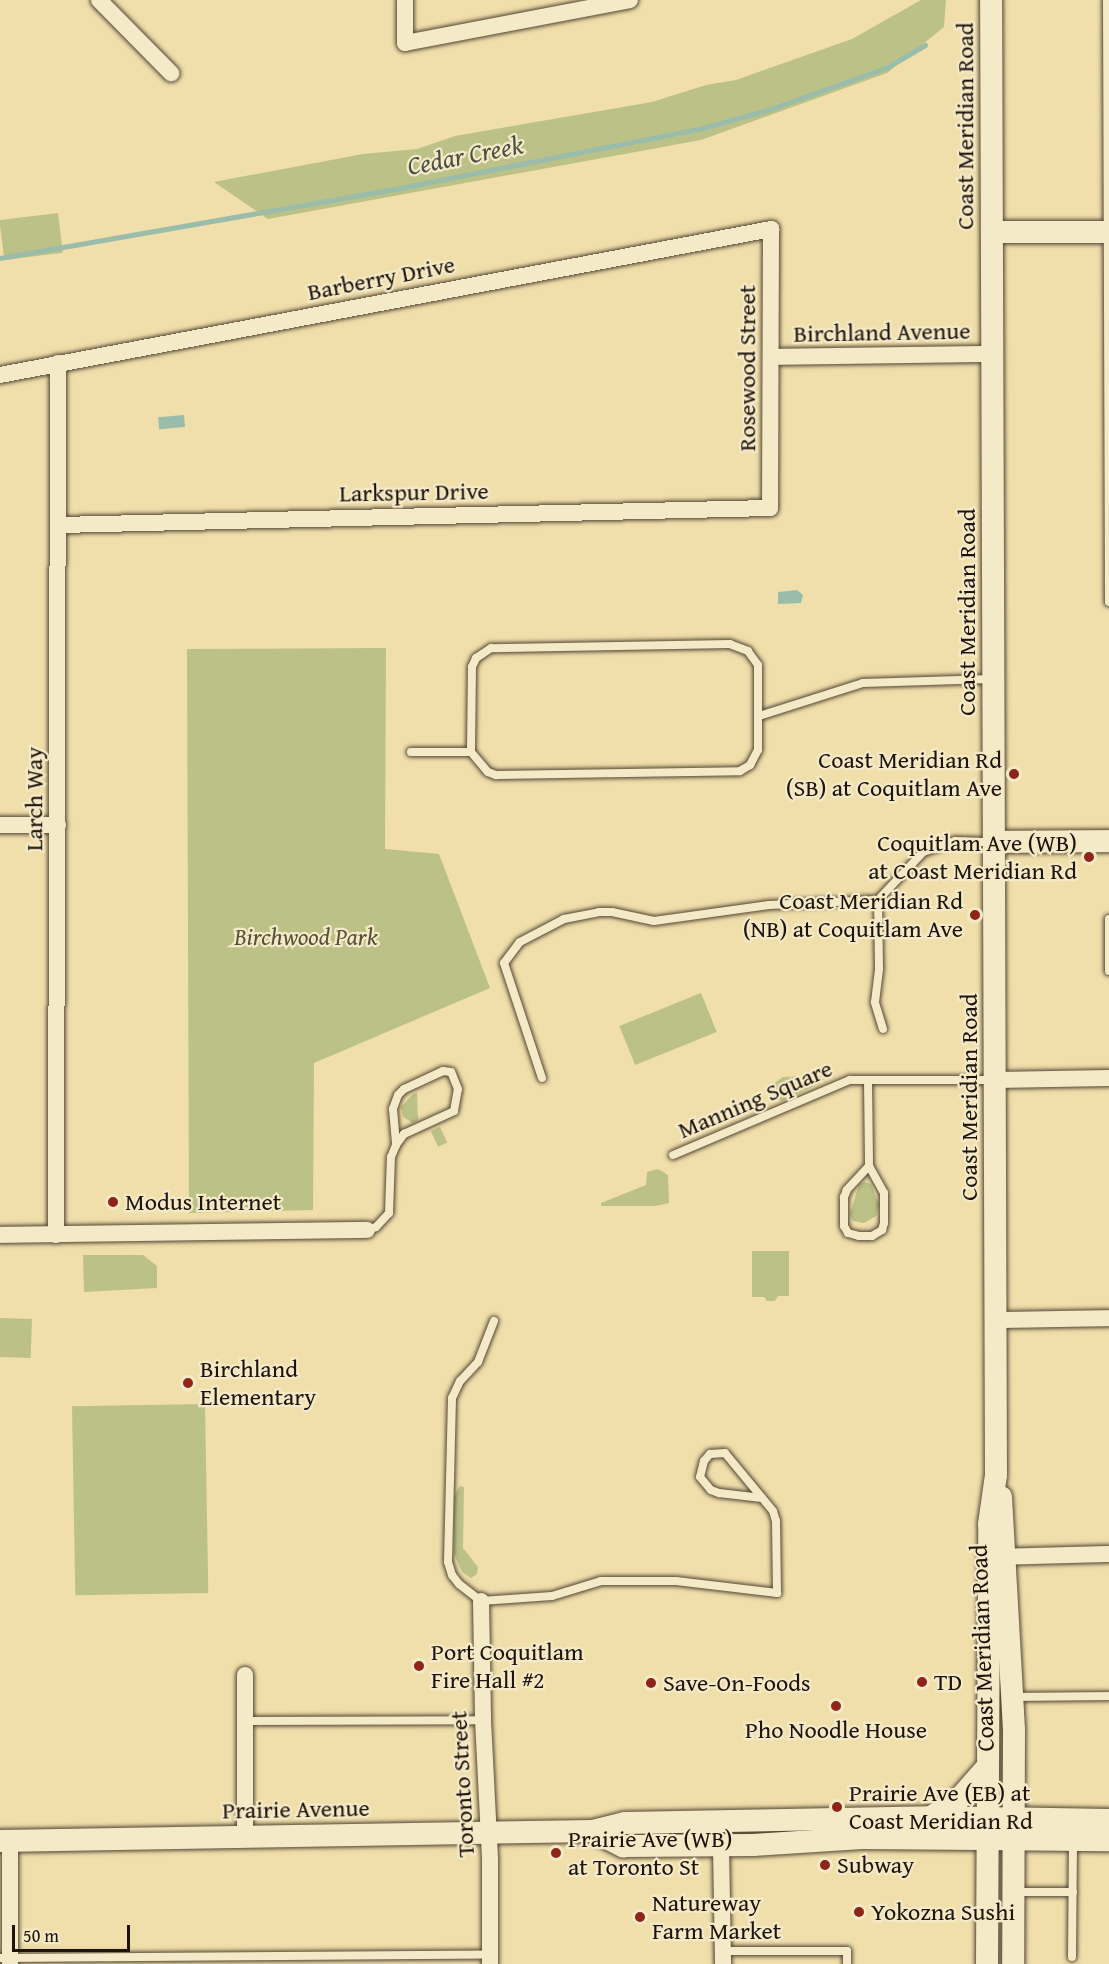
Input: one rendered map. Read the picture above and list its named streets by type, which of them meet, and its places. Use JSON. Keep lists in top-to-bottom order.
{
  "streets": {
    "main road": ["Coast Meridian Road", "Prairie Avenue"],
    "street": [
      "Barberry Drive",
      "Birchland Avenue",
      "Rosewood Street",
      "Larkspur Drive",
      "Larch Way",
      "Toronto Street"
    ],
    "lane": ["Manning Square"]
  },
  "crossings": [
    ["Coast Meridian Road", "Birchland Avenue"],
    ["Coast Meridian Road", "Manning Square"],
    ["Coast Meridian Road", "Prairie Avenue"],
    ["Barberry Drive", "Rosewood Street"],
    ["Barberry Drive", "Larch Way"],
    ["Birchland Avenue", "Rosewood Street"],
    ["Rosewood Street", "Larkspur Drive"],
    ["Larkspur Drive", "Larch Way"],
    ["Toronto Street", "Prairie Avenue"]
  ],
  "water": ["Cedar Creek"],
  "parks": ["Birchwood Park"],
  "places": [
    "Coast Meridian Rd (SB) at Coquitlam Ave",
    "Coquitlam Ave (WB) at Coast Meridian Rd",
    "Coast Meridian Rd (NB) at Coquitlam Ave",
    "Modus Internet",
    "Birchland Elementary",
    "Port Coquitlam Fire Hall #2",
    "TD",
    "Save-On-Foods",
    "Pho Noodle House",
    "Prairie Ave (EB) at Coast Meridian Rd",
    "Prairie Ave (WB) at Toronto St",
    "Subway",
    "Yokozna Sushi",
    "Natureway Farm Market"
  ],
  "scale_bar": "50 m"
}
